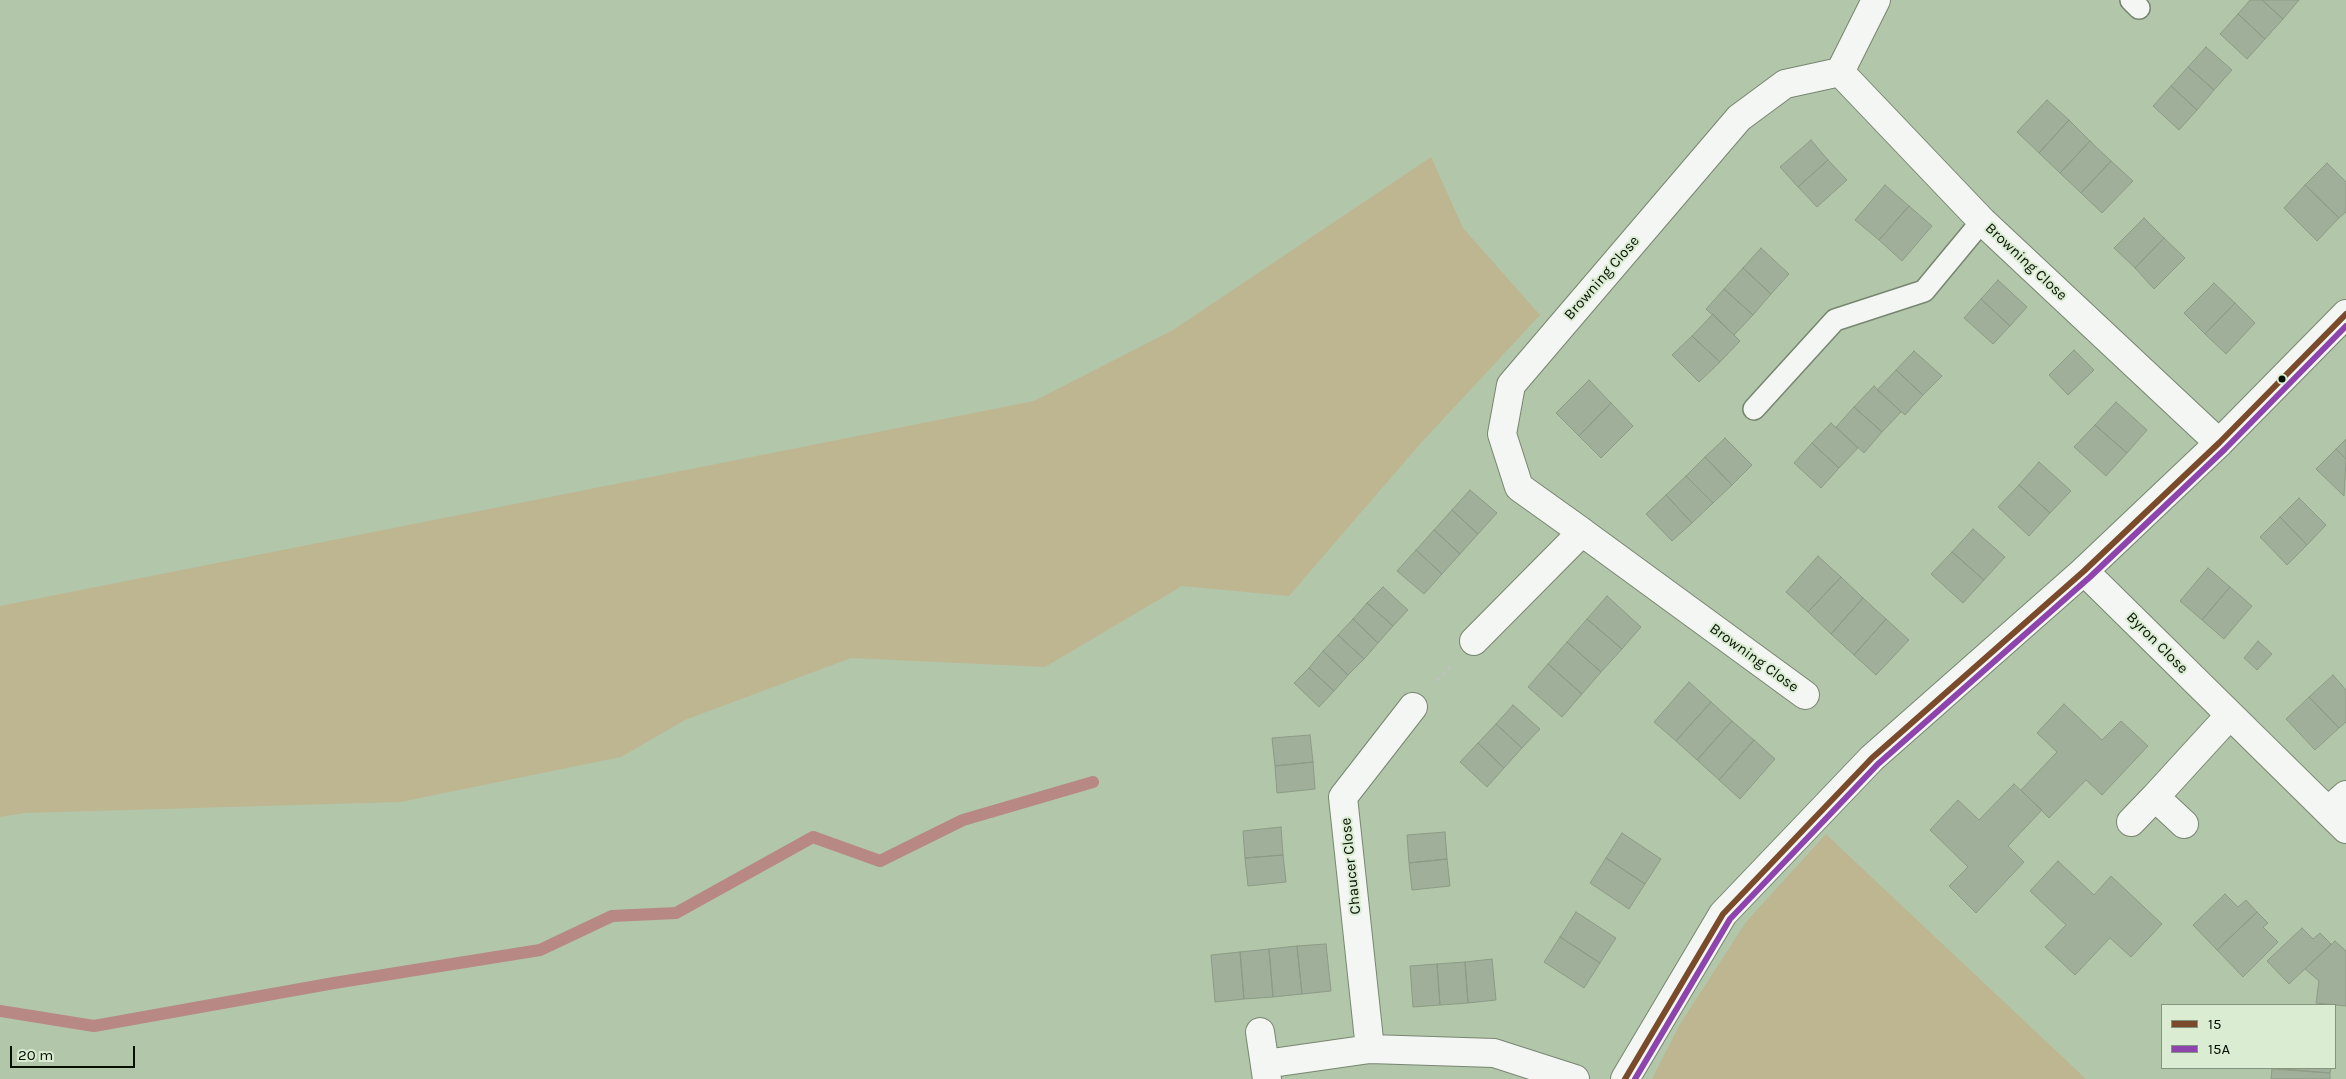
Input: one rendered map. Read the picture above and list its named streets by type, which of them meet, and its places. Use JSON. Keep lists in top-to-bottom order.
{
  "streets": {
    "street": ["Browning Close", "Byron Close", "Chaucer Close"]
  },
  "lines": ["transit line 15", "transit line 15A"],
  "legend": ["15", "15A"],
  "scale_bar": "20 m"
}
